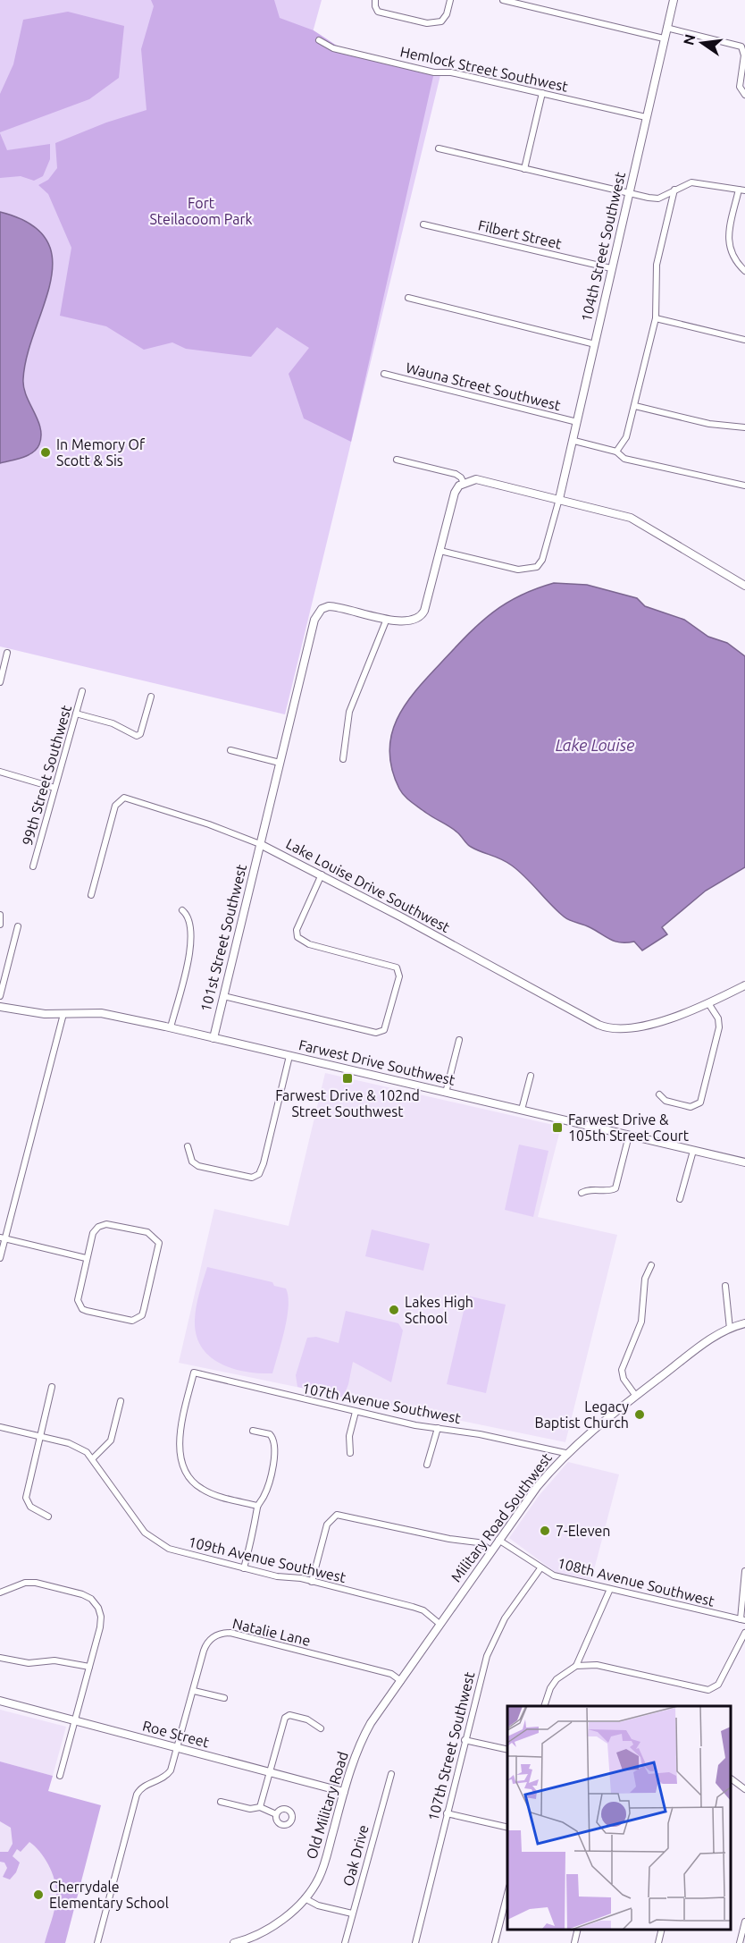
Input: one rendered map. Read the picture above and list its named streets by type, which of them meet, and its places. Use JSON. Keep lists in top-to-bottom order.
{
  "streets": {
    "street": [
      "Hemlock Street Southwest",
      "Filbert Street",
      "104th Street Southwest",
      "Wauna Street Southwest",
      "99th Street Southwest",
      "Lake Louise Drive Southwest",
      "101st Street Southwest",
      "Farwest Drive Southwest",
      "107th Avenue Southwest",
      "Military Road Southwest",
      "109th Avenue Southwest",
      "108th Avenue Southwest",
      "Natalie Lane",
      "Roe Street",
      "107th Street Southwest",
      "Old Military Road",
      "Oak Drive"
    ]
  },
  "crossings": [
    ["Hemlock Street Southwest", "104th Street Southwest"],
    ["Filbert Street", "104th Street Southwest"],
    ["104th Street Southwest", "Wauna Street Southwest"],
    ["Lake Louise Drive Southwest", "101st Street Southwest"],
    ["101st Street Southwest", "Farwest Drive Southwest"],
    ["107th Avenue Southwest", "Military Road Southwest"],
    ["Military Road Southwest", "109th Avenue Southwest"],
    ["Military Road Southwest", "108th Avenue Southwest"],
    ["Military Road Southwest", "Old Military Road"],
    ["108th Avenue Southwest", "107th Street Southwest"],
    ["Natalie Lane", "Roe Street"],
    ["Natalie Lane", "Old Military Road"],
    ["Roe Street", "Old Military Road"]
  ],
  "water": ["Lake Louise"],
  "parks": ["Fort Steilacoom Park"],
  "places": {
    "other": [
      "In Memory Of Scott & Sis",
      "Lakes High School",
      "Legacy Baptist Church",
      "7-Eleven",
      "Cherrydale Elementary School"
    ],
    "transit": ["Farwest Drive & 102nd Street Southwest", "Farwest Drive & 105th Street Court"]
  },
  "north": "left"
}
